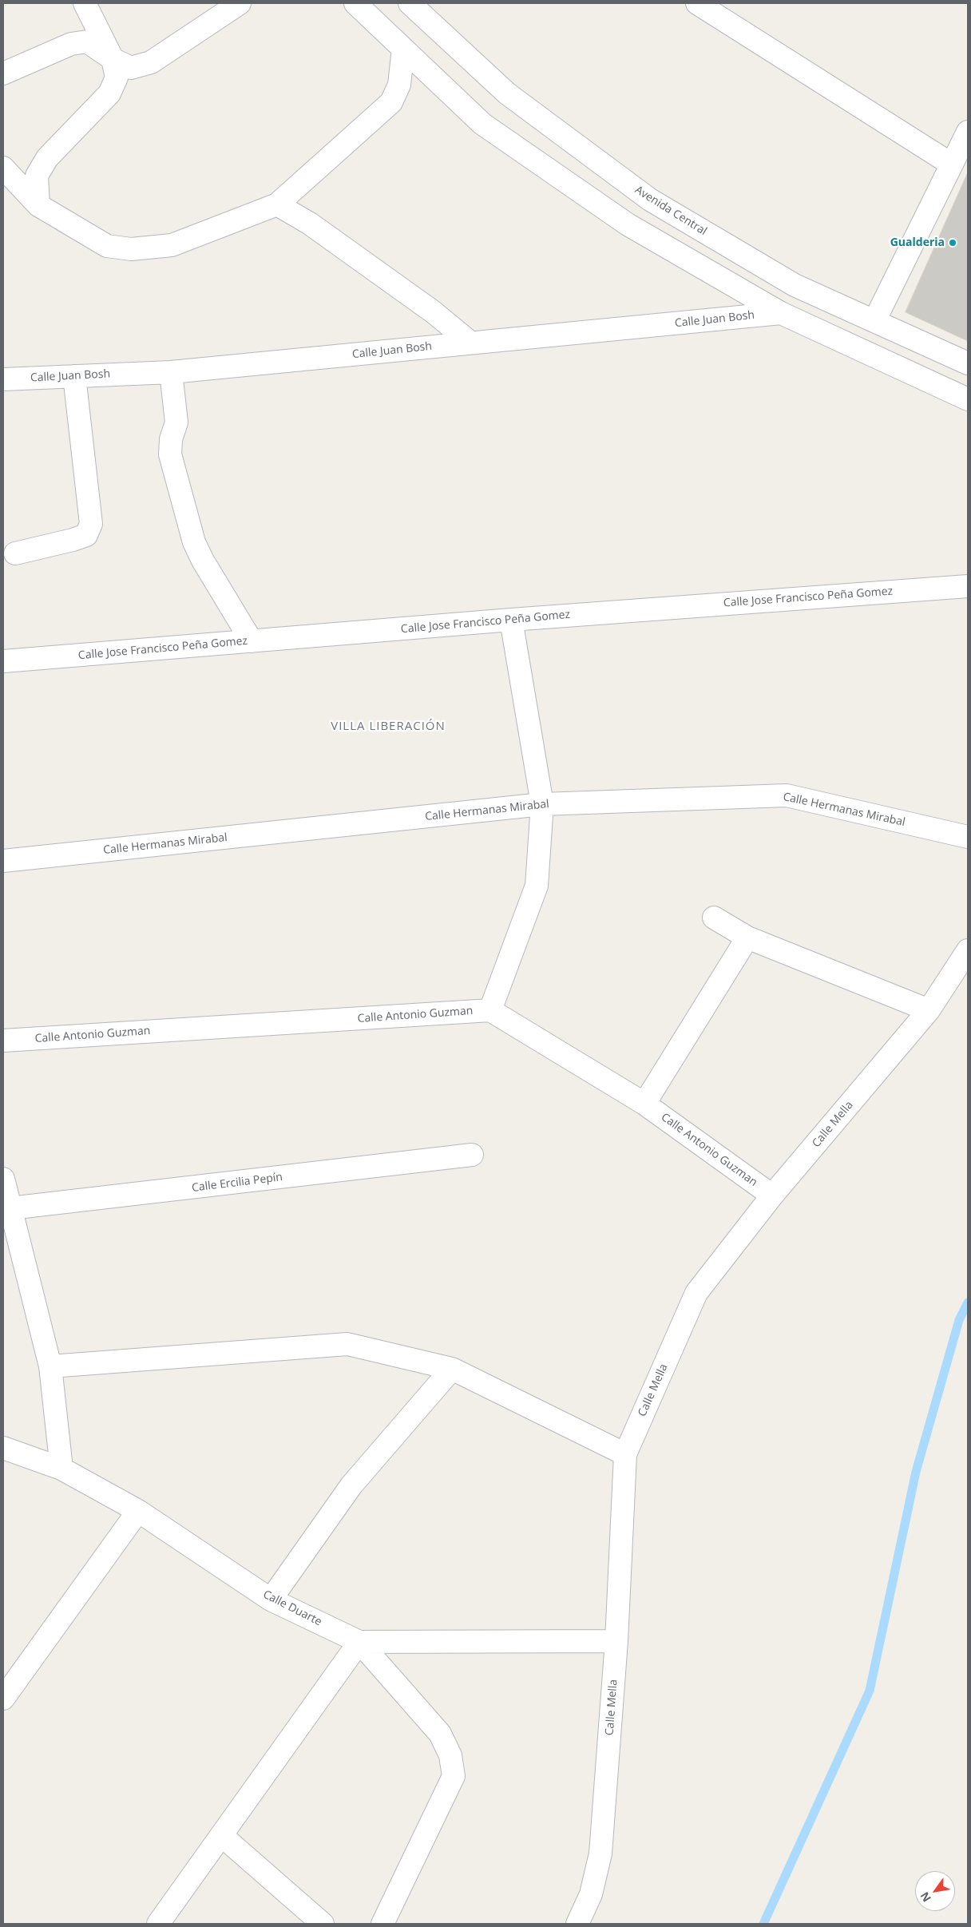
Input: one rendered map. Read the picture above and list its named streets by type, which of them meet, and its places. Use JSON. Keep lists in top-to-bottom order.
{
  "streets": {
    "street": [
      "Avenida Central",
      "Calle Juan Bosh",
      "Calle Jose Francisco Peña Gomez",
      "Calle Hermanas Mirabal",
      "Calle Antonio Guzman",
      "Calle Mella",
      "Calle Ercilia Pepín",
      "Calle Duarte"
    ]
  },
  "crossings": [
    ["Calle Antonio Guzman", "Calle Mella"],
    ["Calle Mella", "Calle Duarte"]
  ],
  "districts": ["VILLA LIBERACIÓN"],
  "places": ["Gualderia"],
  "north": "bottom left"
}
